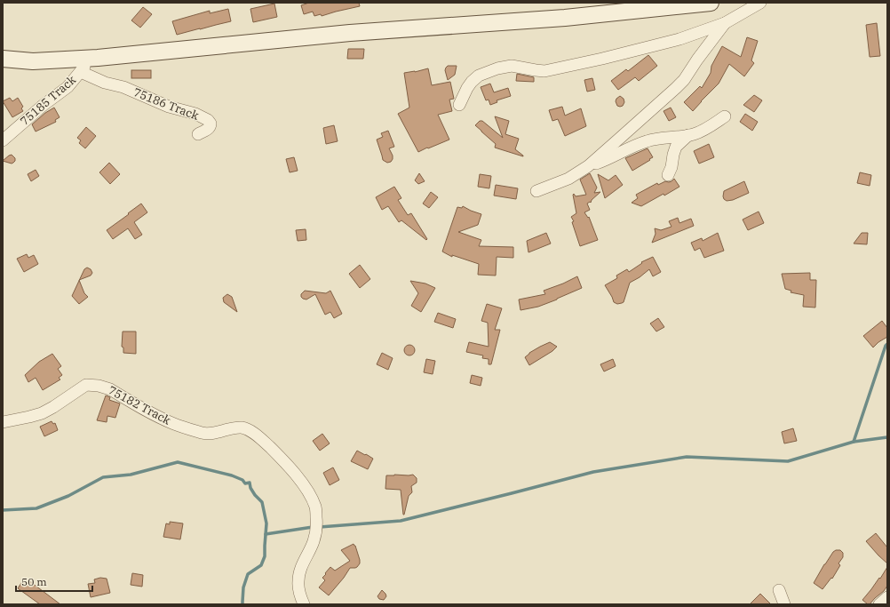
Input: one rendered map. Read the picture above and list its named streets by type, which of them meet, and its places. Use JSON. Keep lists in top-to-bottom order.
{
  "streets": {
    "street": ["75185 Track", "75186 Track", "75182 Track"]
  },
  "crossings": [
    ["75185 Track", "75186 Track"]
  ],
  "scale_bar": "50 m"
}
